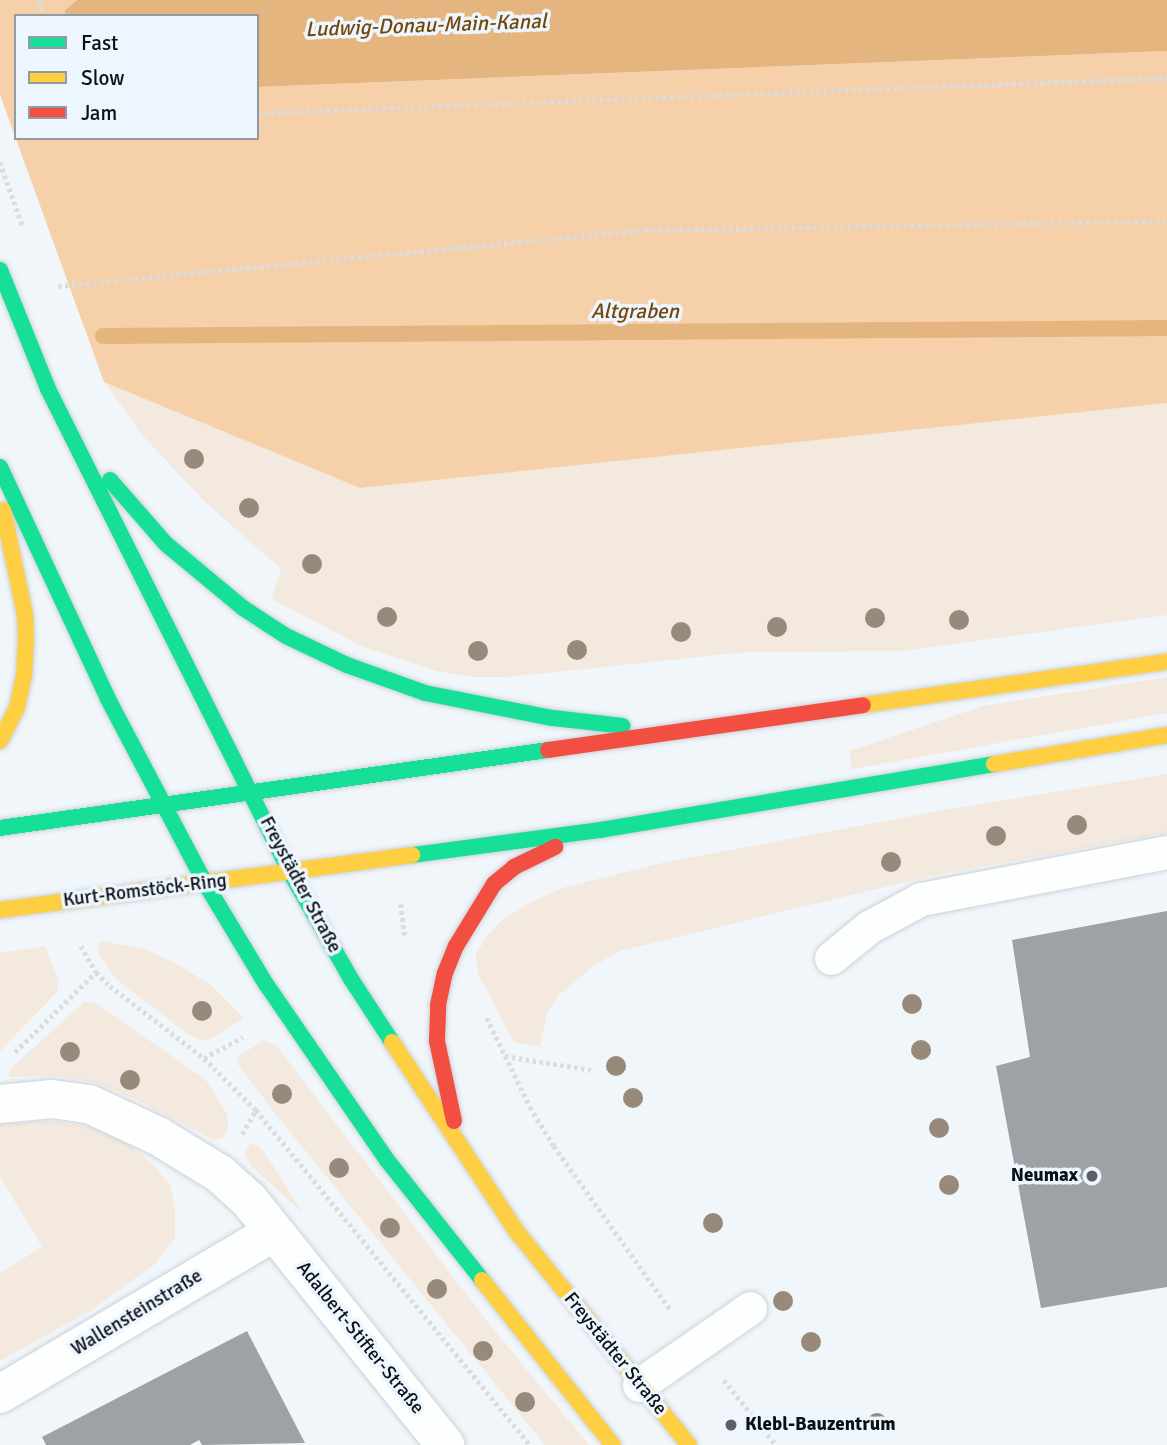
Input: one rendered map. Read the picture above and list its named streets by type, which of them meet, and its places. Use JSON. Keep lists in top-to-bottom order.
{
  "streets": {
    "main road": ["Freystädter Straße", "Kurt-Romstöck-Ring"],
    "street": ["Wallensteinstraße", "Adalbert-Stifter-Straße"]
  },
  "crossings": [
    ["Freystädter Straße", "Kurt-Romstöck-Ring"],
    ["Wallensteinstraße", "Adalbert-Stifter-Straße"]
  ],
  "water": ["Ludwig-Donau-Main-Kanal", "Altgraben"],
  "places": ["Neumax", "Klebl-Bauzentrum"],
  "legend": ["Fast", "Slow", "Jam"]
}
